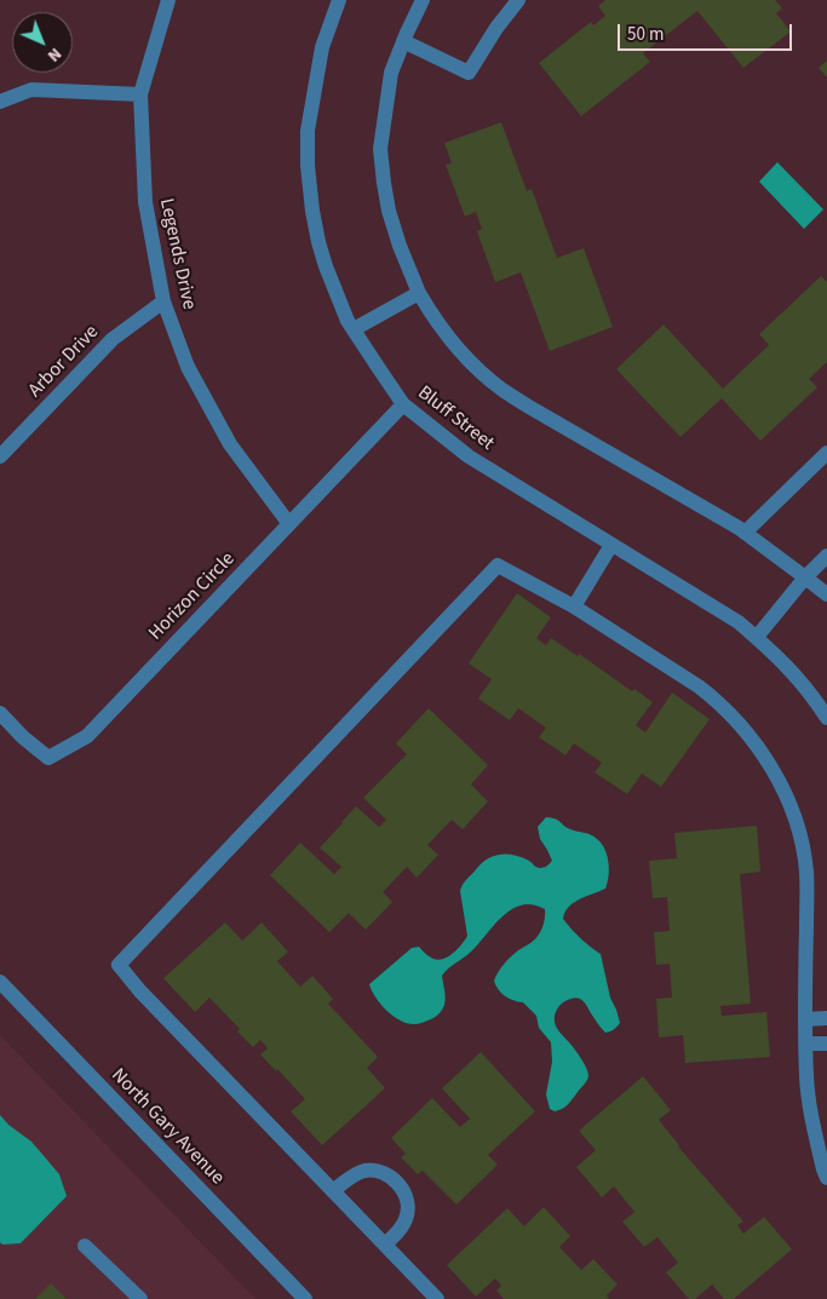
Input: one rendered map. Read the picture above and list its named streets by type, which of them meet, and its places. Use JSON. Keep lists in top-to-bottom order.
{
  "streets": {
    "street": [
      "Legends Drive",
      "Arbor Drive",
      "Bluff Street",
      "Horizon Circle",
      "North Gary Avenue"
    ]
  },
  "crossings": [
    ["Legends Drive", "Arbor Drive"],
    ["Legends Drive", "Horizon Circle"],
    ["Bluff Street", "Horizon Circle"]
  ],
  "scale_bar": "50 m",
  "north": "bottom right"
}
